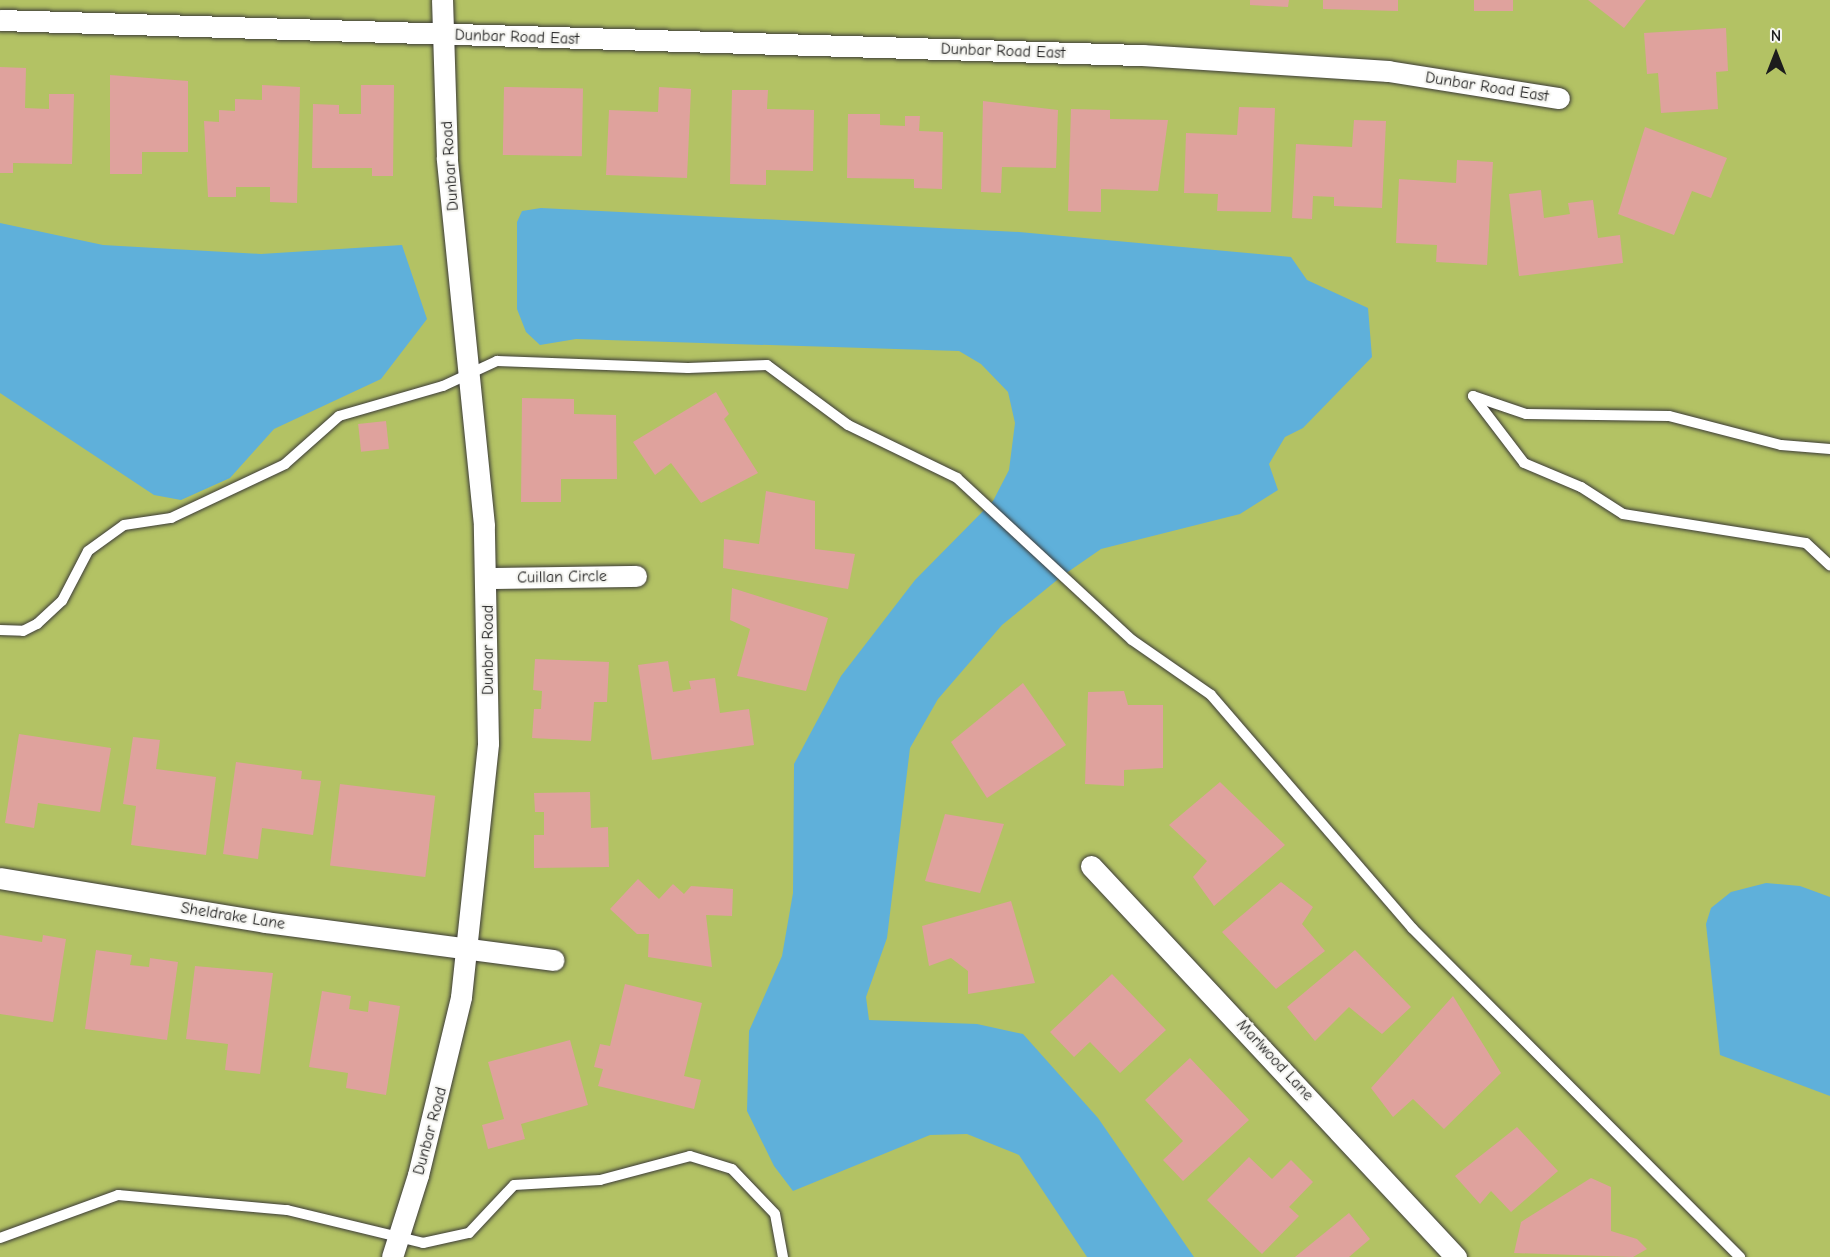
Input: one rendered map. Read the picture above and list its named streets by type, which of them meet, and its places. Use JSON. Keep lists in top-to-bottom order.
{
  "streets": {
    "street": [
      "Dunbar Road East",
      "Dunbar Road",
      "Cuillan Circle",
      "Sheldrake Lane",
      "Marlwood Lane"
    ]
  },
  "crossings": [
    ["Dunbar Road East", "Dunbar Road"],
    ["Dunbar Road", "Cuillan Circle"],
    ["Dunbar Road", "Sheldrake Lane"]
  ],
  "north": "top"
}
